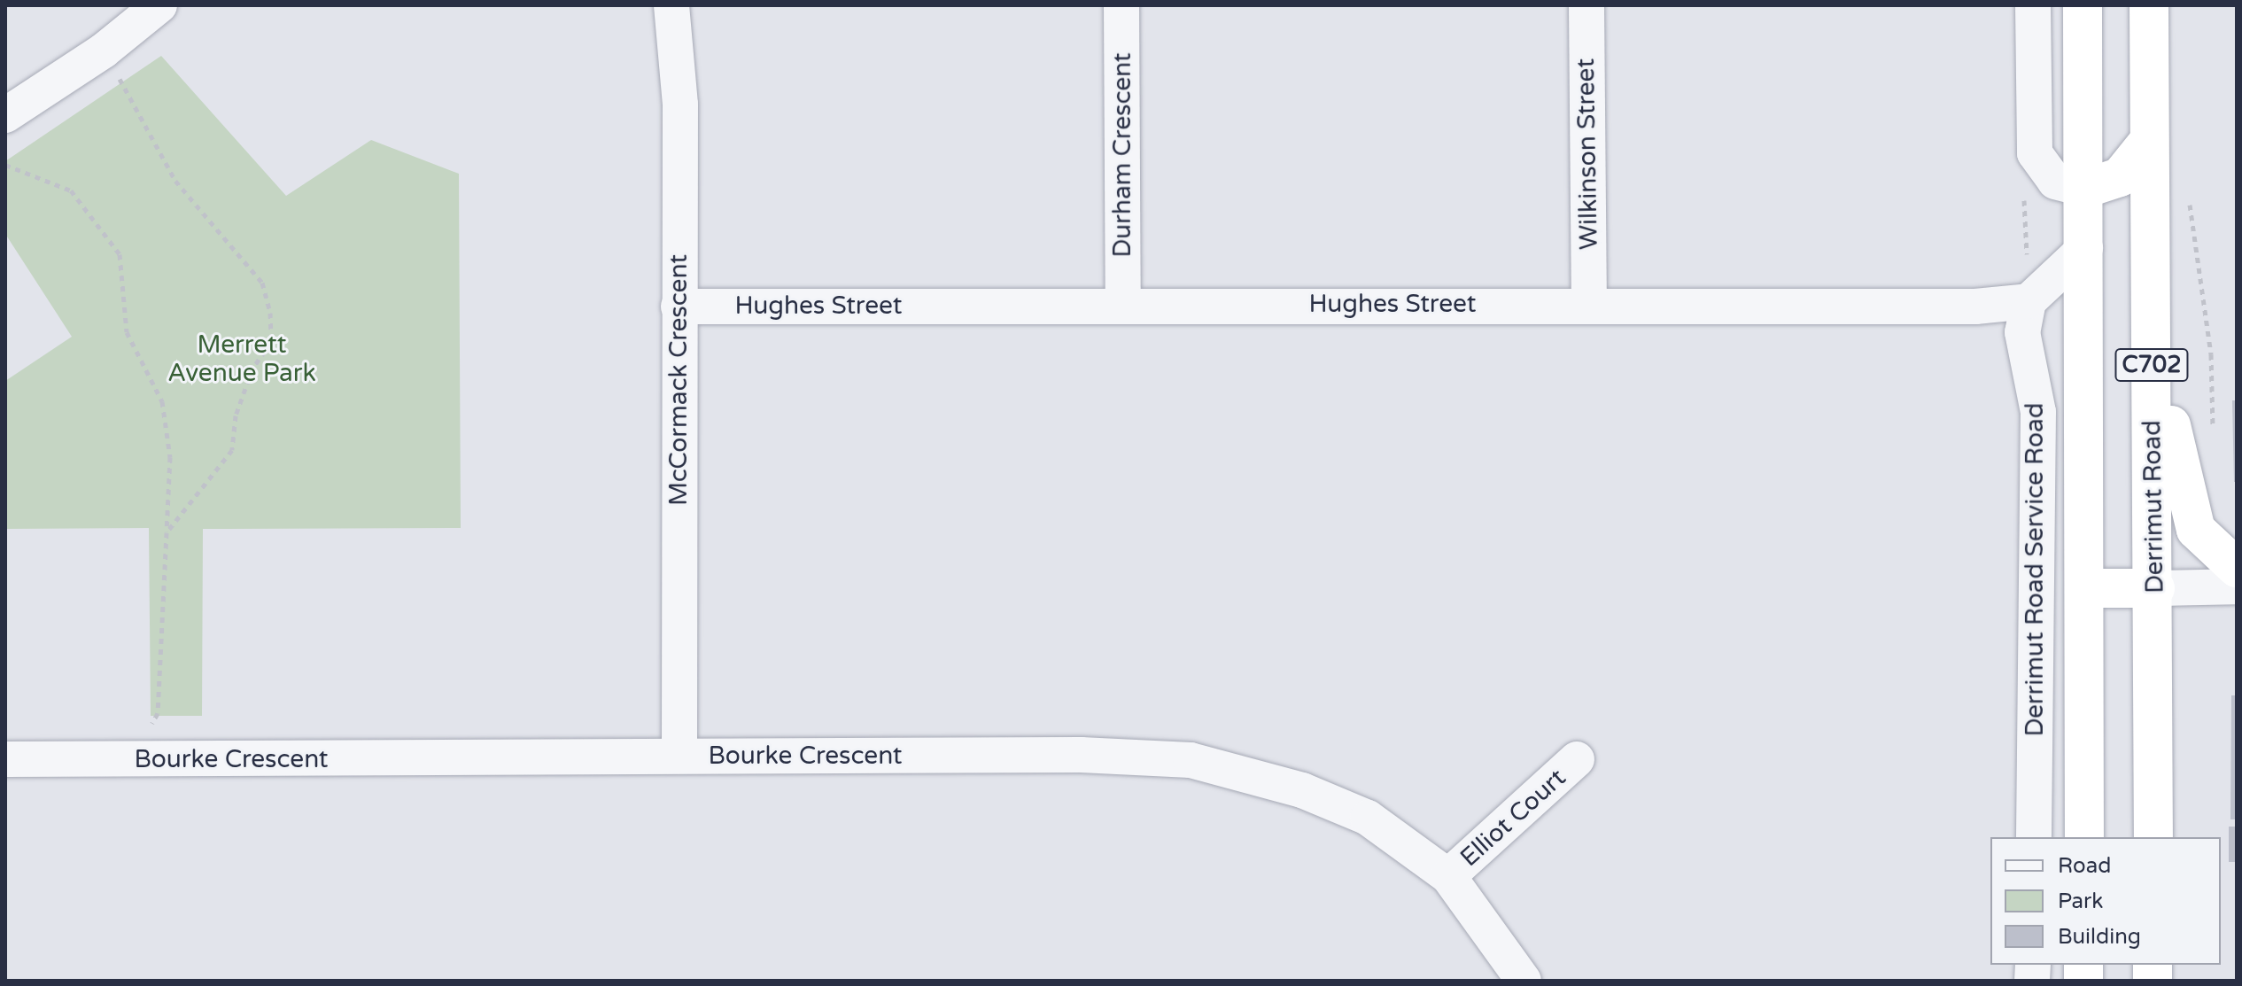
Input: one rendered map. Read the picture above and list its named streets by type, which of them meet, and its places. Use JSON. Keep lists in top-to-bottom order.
{
  "streets": {
    "highway": ["C702", "Derrimut Road"],
    "street": [
      "Wilkinson Street",
      "Durham Crescent",
      "Hughes Street",
      "McCormack Crescent",
      "Derrimut Road Service Road",
      "Bourke Crescent",
      "Elliot Court"
    ]
  },
  "crossings": [
    ["Wilkinson Street", "Hughes Street"],
    ["Durham Crescent", "Hughes Street"],
    ["Hughes Street", "McCormack Crescent"],
    ["Hughes Street", "Derrimut Road Service Road"],
    ["McCormack Crescent", "Bourke Crescent"],
    ["Bourke Crescent", "Elliot Court"]
  ],
  "parks": ["Merrett Avenue Park"],
  "legend": ["Road", "Park", "Building"]
}
